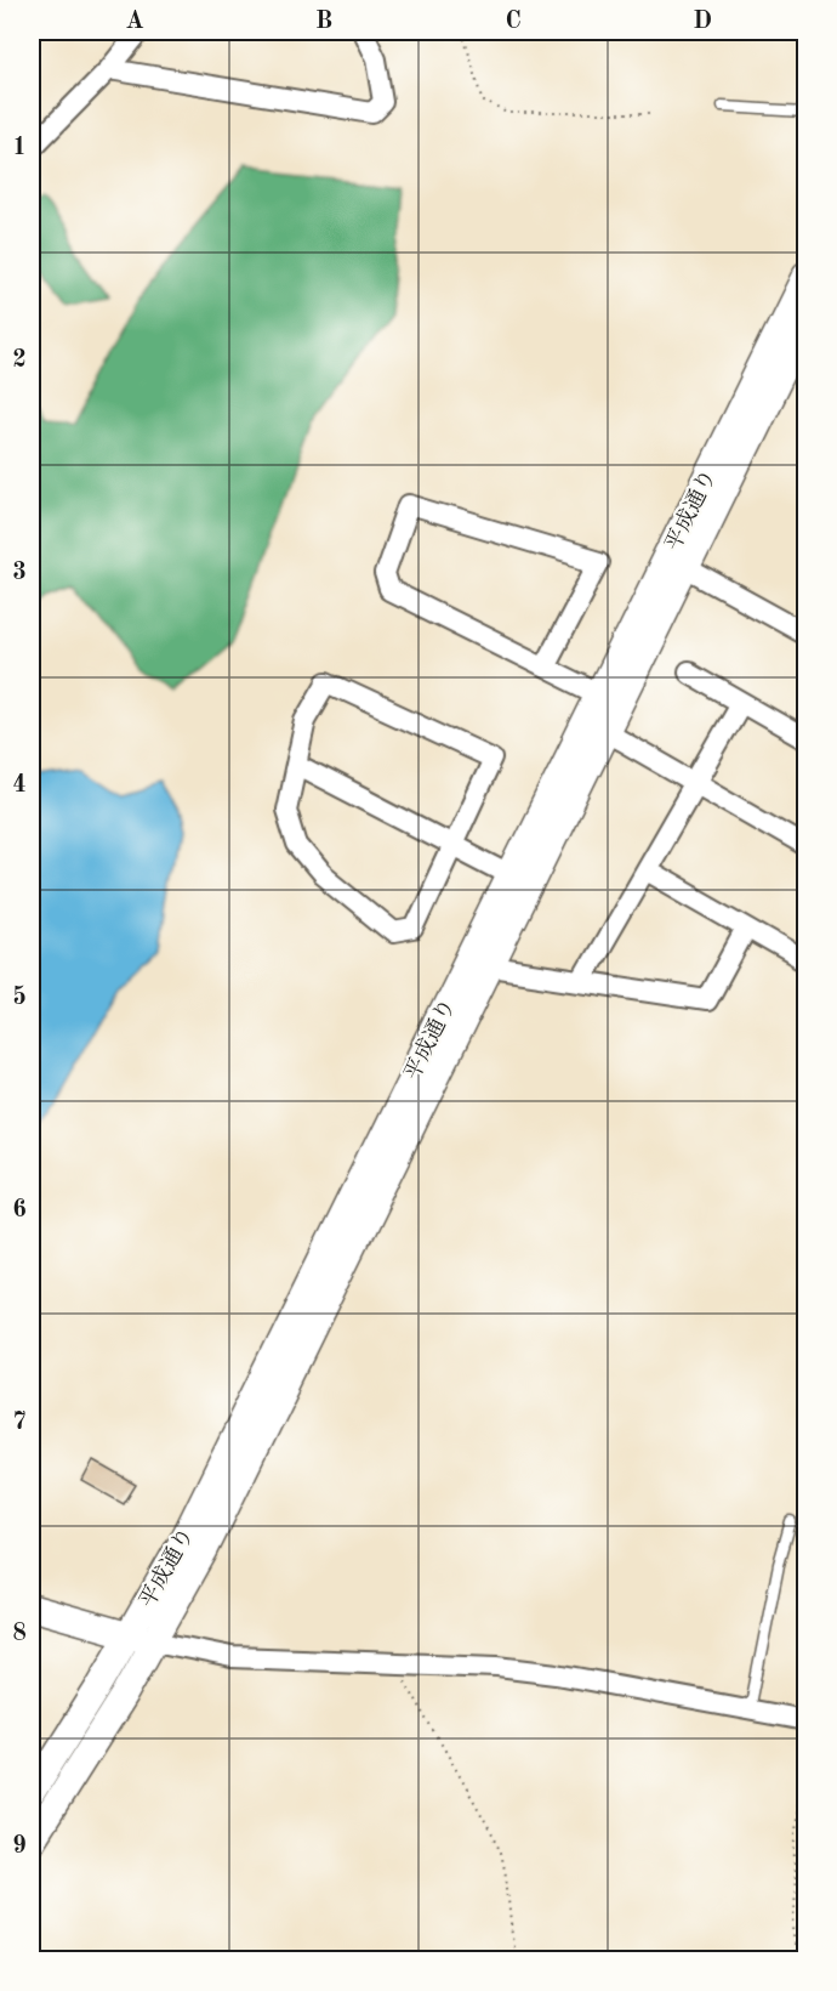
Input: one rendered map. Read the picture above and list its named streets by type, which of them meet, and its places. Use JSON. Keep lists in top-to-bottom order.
{
  "streets": {
    "street": ["平成通り"]
  },
  "grid": {
    "columns": [
      "A",
      "B",
      "C",
      "D"
    ],
    "rows": [
      "1",
      "2",
      "3",
      "4",
      "5",
      "6",
      "7",
      "8",
      "9"
    ]
  }
}
